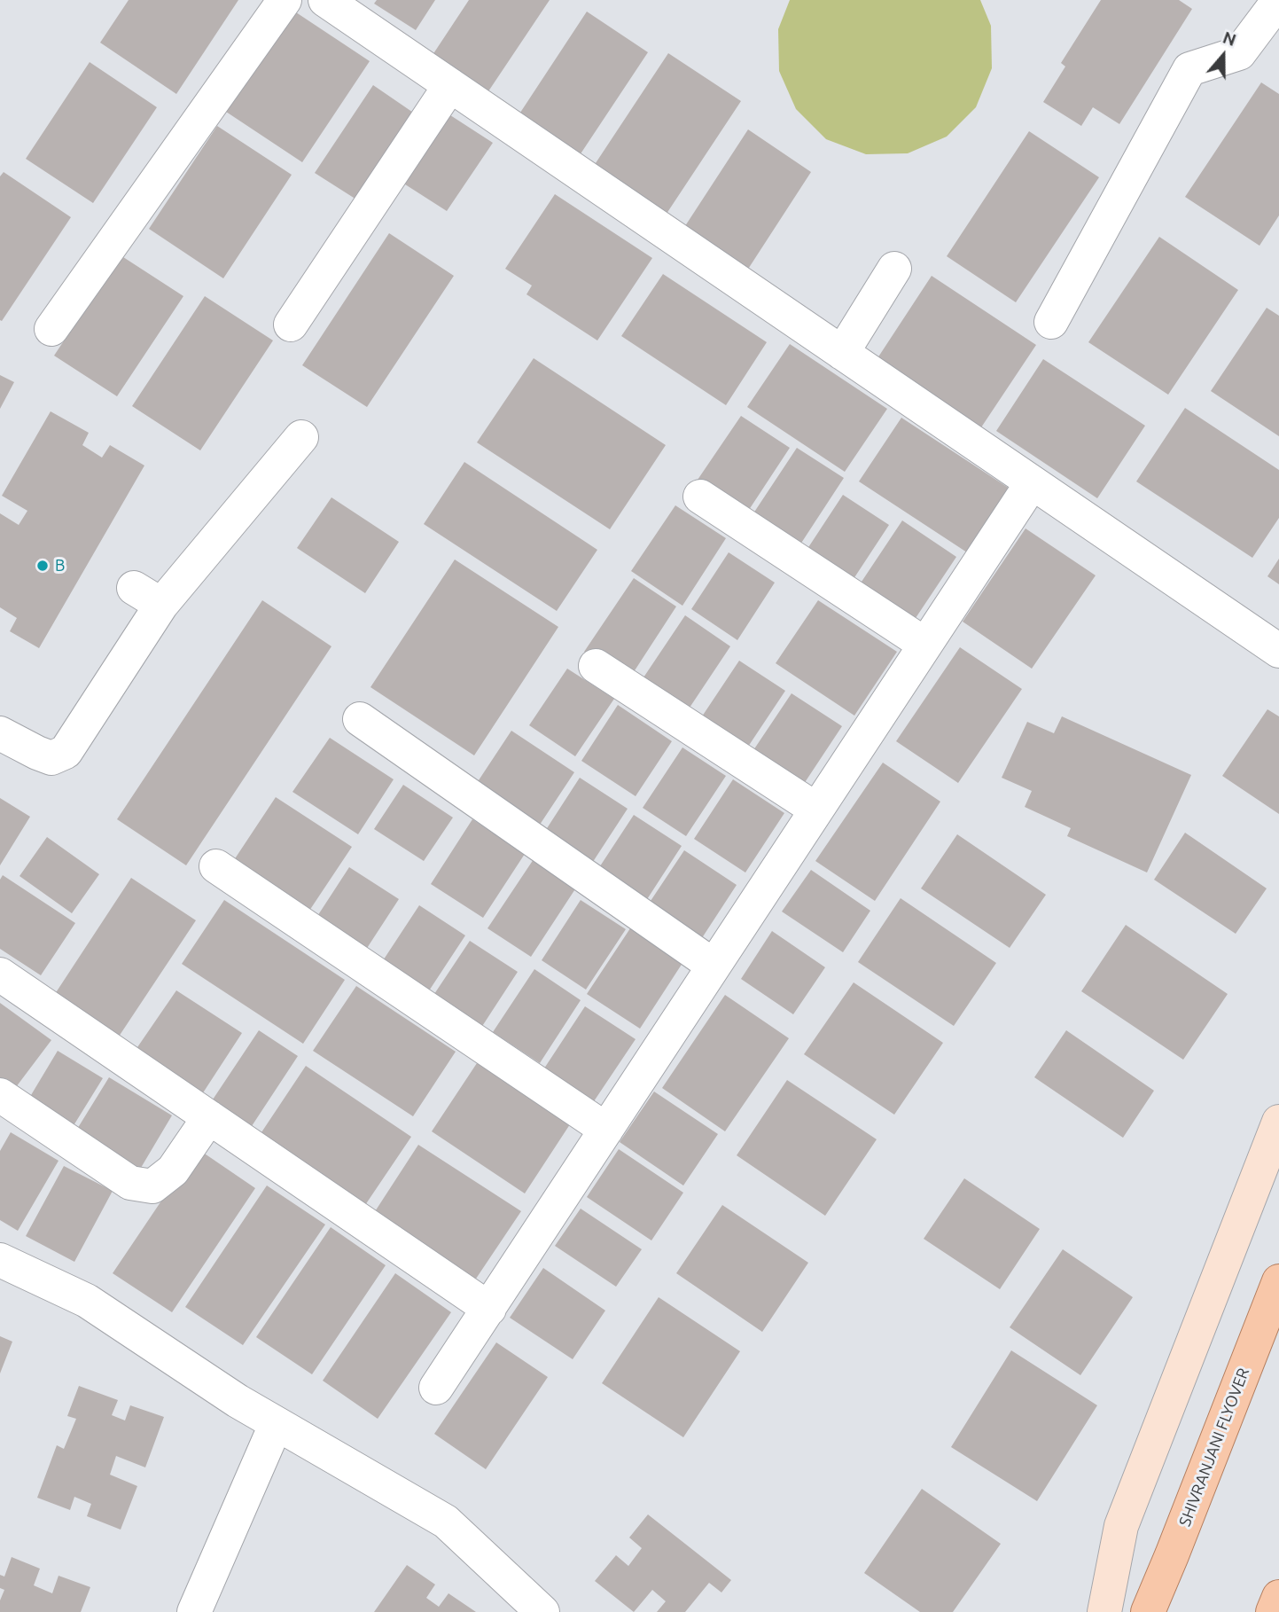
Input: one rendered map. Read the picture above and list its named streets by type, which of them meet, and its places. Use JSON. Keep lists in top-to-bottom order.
{
  "streets": {
    "main road": ["SHIVRANJANI FLYOVER"]
  },
  "places": ["B"],
  "north": "top"
}
